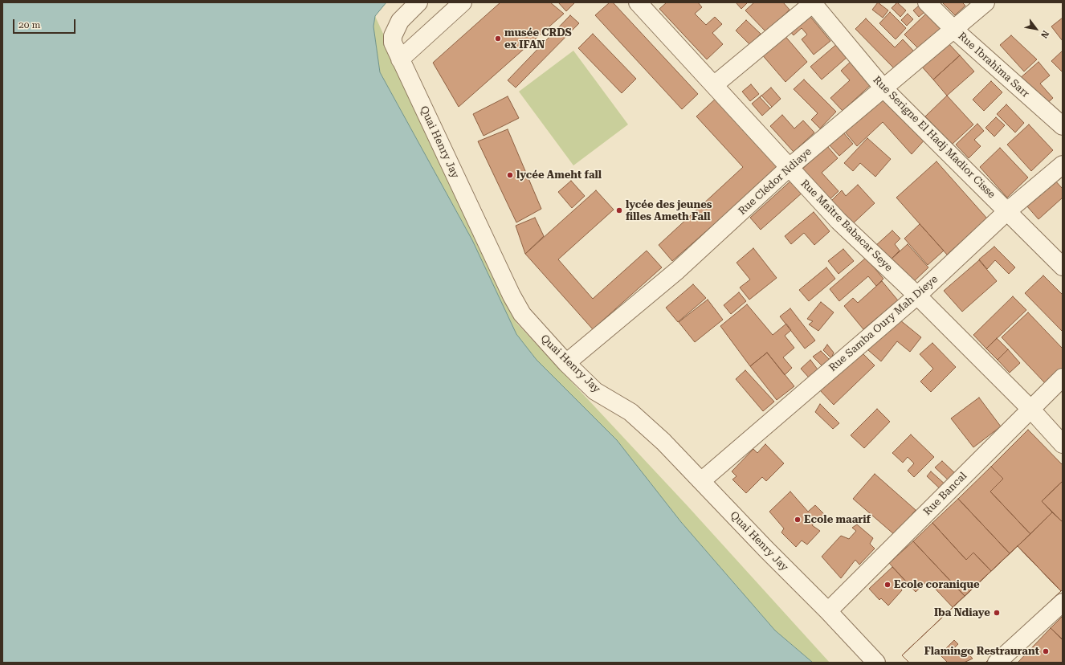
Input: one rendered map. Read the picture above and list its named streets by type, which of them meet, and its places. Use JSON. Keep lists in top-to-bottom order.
{
  "streets": {
    "street": [
      "Rue Ibrahima Sarr",
      "Rue Serigne El Hadj Madior Cisse",
      "Quai Henry Jay",
      "Rue Clédor Ndiaye",
      "Rue Maître Babacar Seye",
      "Rue Samba Oury Mah Dieye",
      "Rue Bancal"
    ]
  },
  "crossings": [
    ["Rue Ibrahima Sarr", "Rue Clédor Ndiaye"],
    ["Rue Serigne El Hadj Madior Cisse", "Rue Clédor Ndiaye"],
    ["Rue Serigne El Hadj Madior Cisse", "Rue Samba Oury Mah Dieye"],
    ["Quai Henry Jay", "Rue Clédor Ndiaye"],
    ["Quai Henry Jay", "Rue Samba Oury Mah Dieye"],
    ["Quai Henry Jay", "Rue Bancal"],
    ["Rue Clédor Ndiaye", "Rue Maître Babacar Seye"],
    ["Rue Maître Babacar Seye", "Rue Samba Oury Mah Dieye"],
    ["Rue Maître Babacar Seye", "Rue Bancal"]
  ],
  "places": [
    "musée CRDS ex IFAN",
    "lycée Ameht fall",
    "lycée des jeunes filles Ameth Fall",
    "Ecole maarif",
    "Ecole coranique",
    "Iba Ndiaye",
    "Flamingo Restraurant"
  ],
  "scale_bar": "20 m",
  "north": "bottom right"
}
